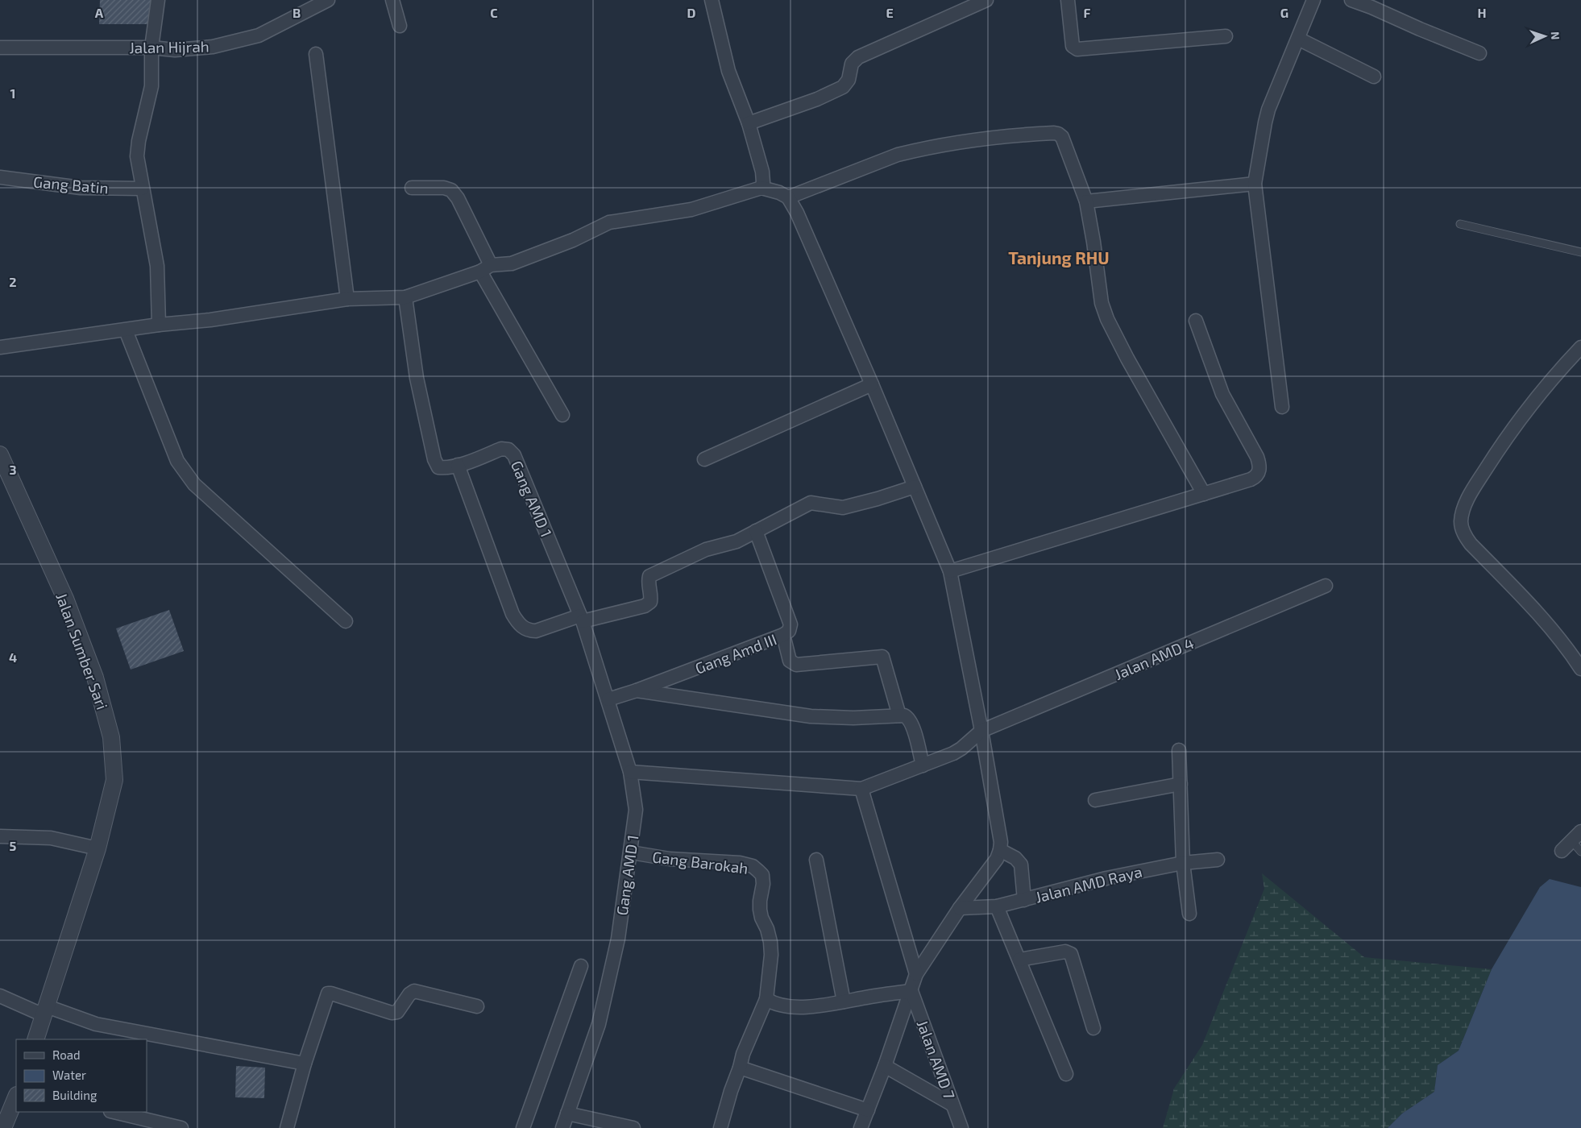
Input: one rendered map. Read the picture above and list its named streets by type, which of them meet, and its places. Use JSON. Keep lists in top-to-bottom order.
{
  "streets": {
    "street": [
      "Jalan Hijrah",
      "Gang Batin",
      "Gang AMD 1",
      "Jalan Sumber Sari",
      "Gang Amd III",
      "Jalan AMD 4",
      "Gang Barokah",
      "Jalan AMD Raya",
      "Jalan AMD 7"
    ]
  },
  "crossings": [
    ["Gang AMD 1", "Gang Amd III"],
    ["Gang AMD 1", "Gang Barokah"]
  ],
  "districts": ["Tanjung RHU"],
  "legend": ["Road", "Water", "Building"],
  "north": "right",
  "grid": {
    "columns": [
      "A",
      "B",
      "C",
      "D",
      "E",
      "F",
      "G",
      "H"
    ],
    "rows": [
      "1",
      "2",
      "3",
      "4",
      "5"
    ]
  }
}
